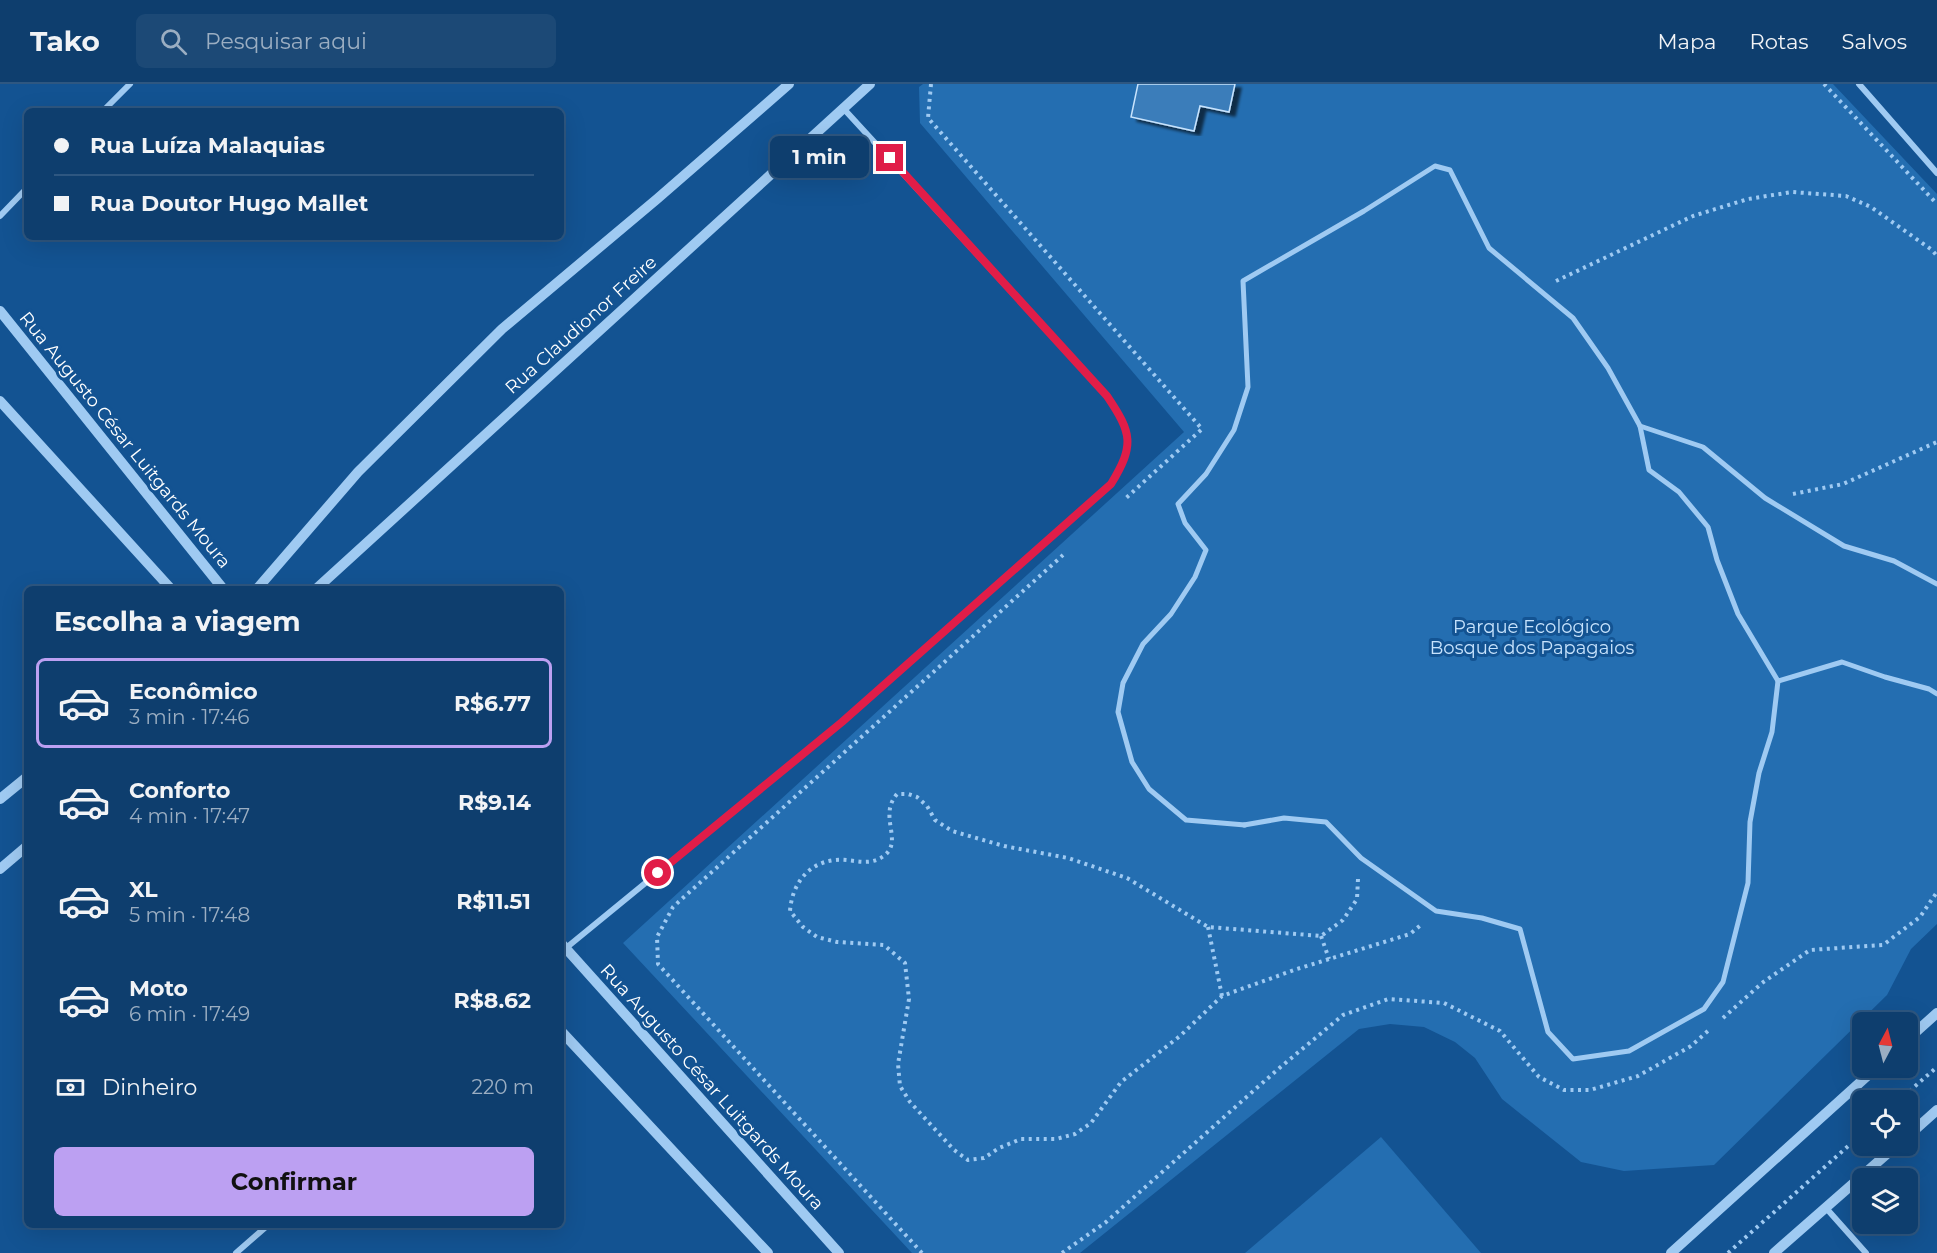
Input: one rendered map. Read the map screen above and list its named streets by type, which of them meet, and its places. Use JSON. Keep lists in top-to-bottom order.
{
  "streets": {
    "street": ["Rua Claudionor Freire", "Rua Augusto César Luitgards Moura"]
  },
  "parks": ["Parque Ecológico Bosque dos Papagaios"],
  "north": "top",
  "page": {
    "header": "Tako",
    "search": "Pesquisar aqui",
    "nav": ["Mapa", "Rotas", "Salvos"],
    "banner": ["Rua Luíza Malaquias", "Rua Doutor Hugo Mallet"],
    "bubble": "1 min",
    "heading": "Escolha a viagem",
    "list": [
      {
        "name": "Econômico",
        "note": "3 min · 17:46",
        "value": "R$6.77"
      },
      {
        "name": "Conforto",
        "note": "4 min · 17:47",
        "value": "R$9.14"
      },
      {
        "name": "XL",
        "note": "5 min · 17:48",
        "value": "R$11.51"
      },
      {
        "name": "Moto",
        "note": "6 min · 17:49",
        "value": "R$8.62"
      }
    ],
    "pay": ["Dinheiro", "220 m"],
    "buttons": "Confirmar"
  }
}
